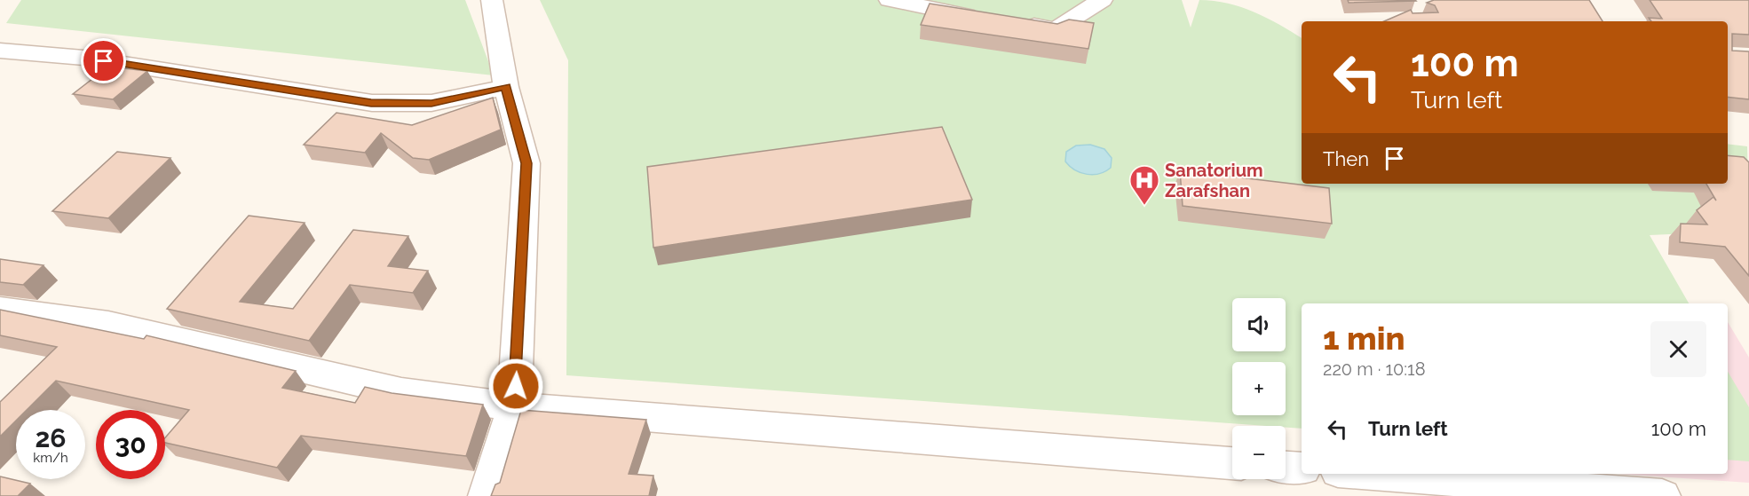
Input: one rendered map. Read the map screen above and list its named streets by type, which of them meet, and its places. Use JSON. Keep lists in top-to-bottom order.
{
  "places": {
    "hospital": ["Sanatorium Zarafshan"]
  },
  "page": {
    "turn": ["100 m", "Turn left"],
    "then": "Then",
    "map_buttons": ["+", "−"],
    "heading": ["1 min", "220 m · 10:18"],
    "list": [
      {
        "name": "Turn left",
        "value": "100 m"
      }
    ],
    "speed": "26 km/h",
    "limit": "30"
  }
}
